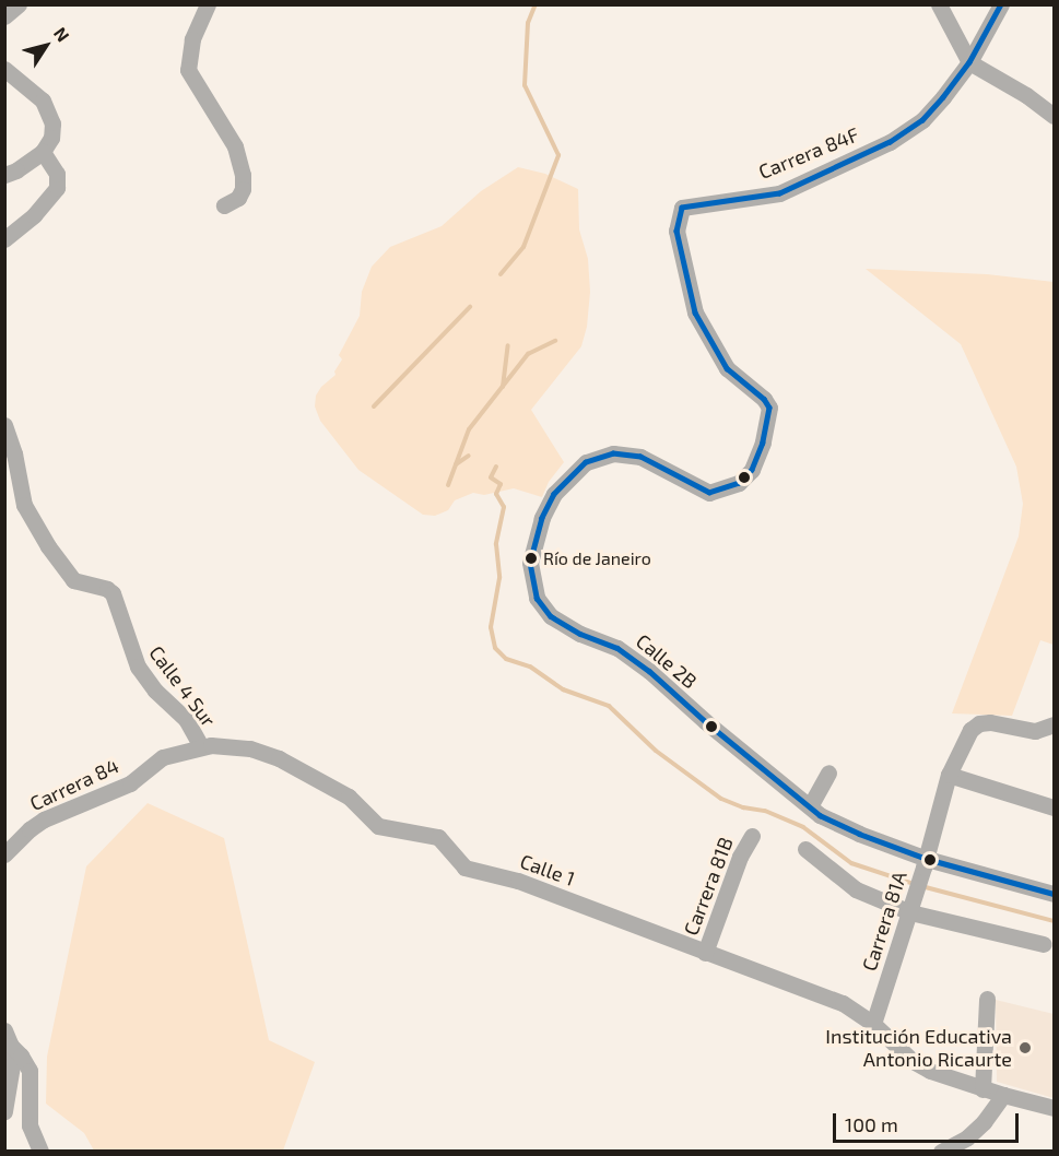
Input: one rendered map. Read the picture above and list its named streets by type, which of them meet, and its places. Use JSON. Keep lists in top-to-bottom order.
{
  "streets": {
    "street": [
      "Carrera 84F",
      "Calle 2B",
      "Calle 4 Sur",
      "Carrera 84",
      "Calle 1",
      "Carrera 81B",
      "Carrera 81A"
    ]
  },
  "crossings": [
    ["Carrera 84F", "Calle 2B"],
    ["Calle 2B", "Carrera 81A"],
    ["Calle 4 Sur", "Calle 1"],
    ["Carrera 84", "Calle 1"],
    ["Calle 1", "Carrera 81B"],
    ["Calle 1", "Carrera 81A"]
  ],
  "places": ["Río de Janeiro", "Institución Educativa Antonio Ricaurte"],
  "scale_bar": "100 m",
  "north": "top right"
}
